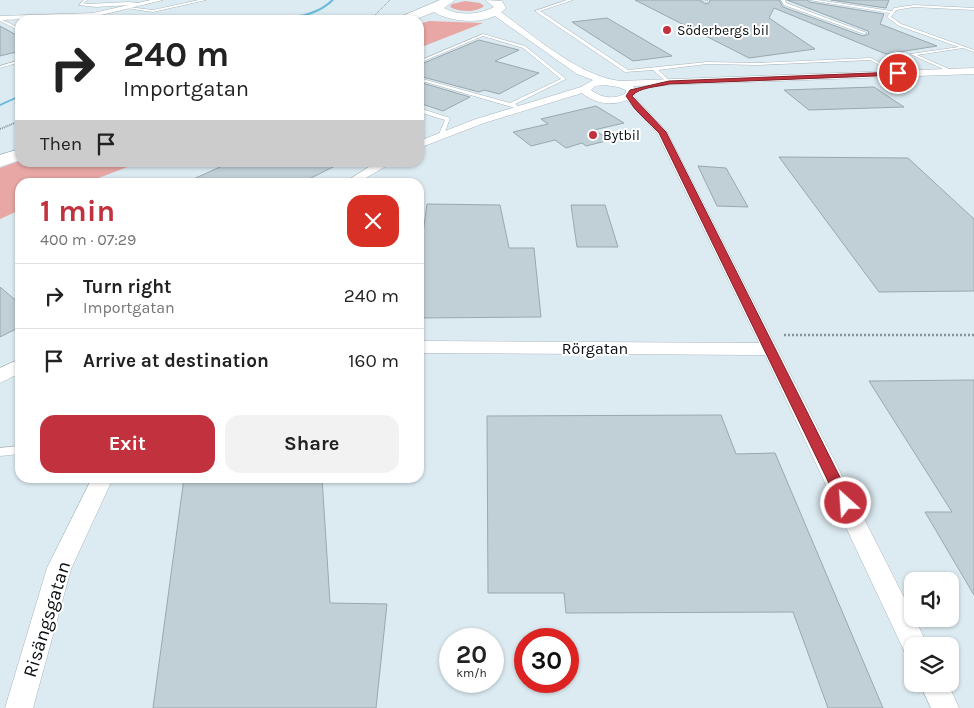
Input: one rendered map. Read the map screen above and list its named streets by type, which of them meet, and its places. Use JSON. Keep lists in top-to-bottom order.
{
  "streets": {
    "street": ["Rörgatan", "Risängsgatan"]
  },
  "places": ["Söderbergs bil", "Bytbil"],
  "page": {
    "turn": ["240 m", "Importgatan"],
    "then": "Then",
    "heading": ["1 min", "400 m · 07:29"],
    "list": [
      {
        "name": "Turn right",
        "note": "Importgatan",
        "value": "240 m"
      },
      {
        "name": "Arrive at destination",
        "value": "160 m"
      }
    ],
    "buttons": ["Exit", "Share"],
    "speed": "20 km/h",
    "limit": "30"
  }
}
